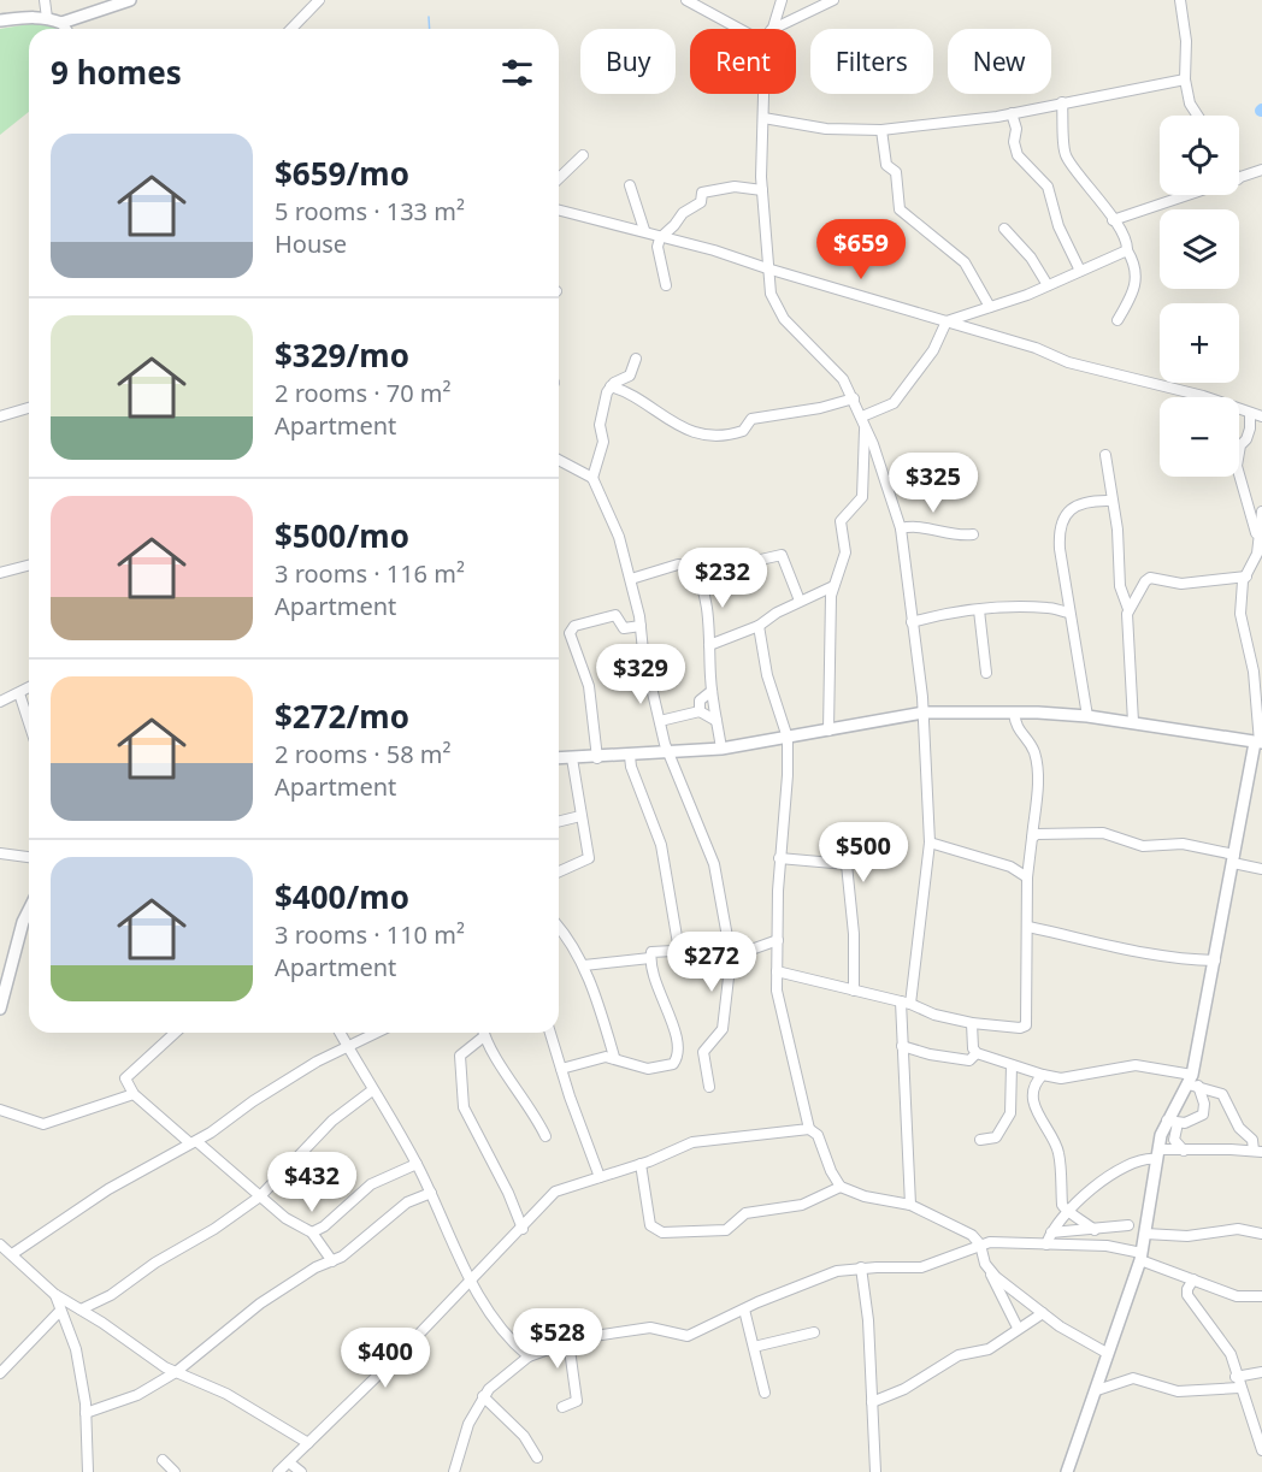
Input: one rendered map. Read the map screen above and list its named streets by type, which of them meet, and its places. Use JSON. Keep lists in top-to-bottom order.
{
  "page": {
    "chip": [
      "Buy",
      "Rent",
      "Filters",
      "New"
    ],
    "heading": "9 homes",
    "map_buttons": ["+", "−"],
    "list": [
      {
        "name": "$659/mo",
        "note": "5 rooms · 133 m² · House"
      },
      {
        "name": "$329/mo",
        "note": "2 rooms · 70 m² · Apartment"
      },
      {
        "name": "$500/mo",
        "note": "3 rooms · 116 m² · Apartment"
      },
      {
        "name": "$272/mo",
        "note": "2 rooms · 58 m² · Apartment"
      },
      {
        "name": "$400/mo",
        "note": "3 rooms · 110 m² · Apartment"
      }
    ],
    "price": [
      "$659",
      "$325",
      "$232",
      "$329",
      "$500",
      "$272",
      "$432",
      "$528",
      "$400"
    ]
  }
}
